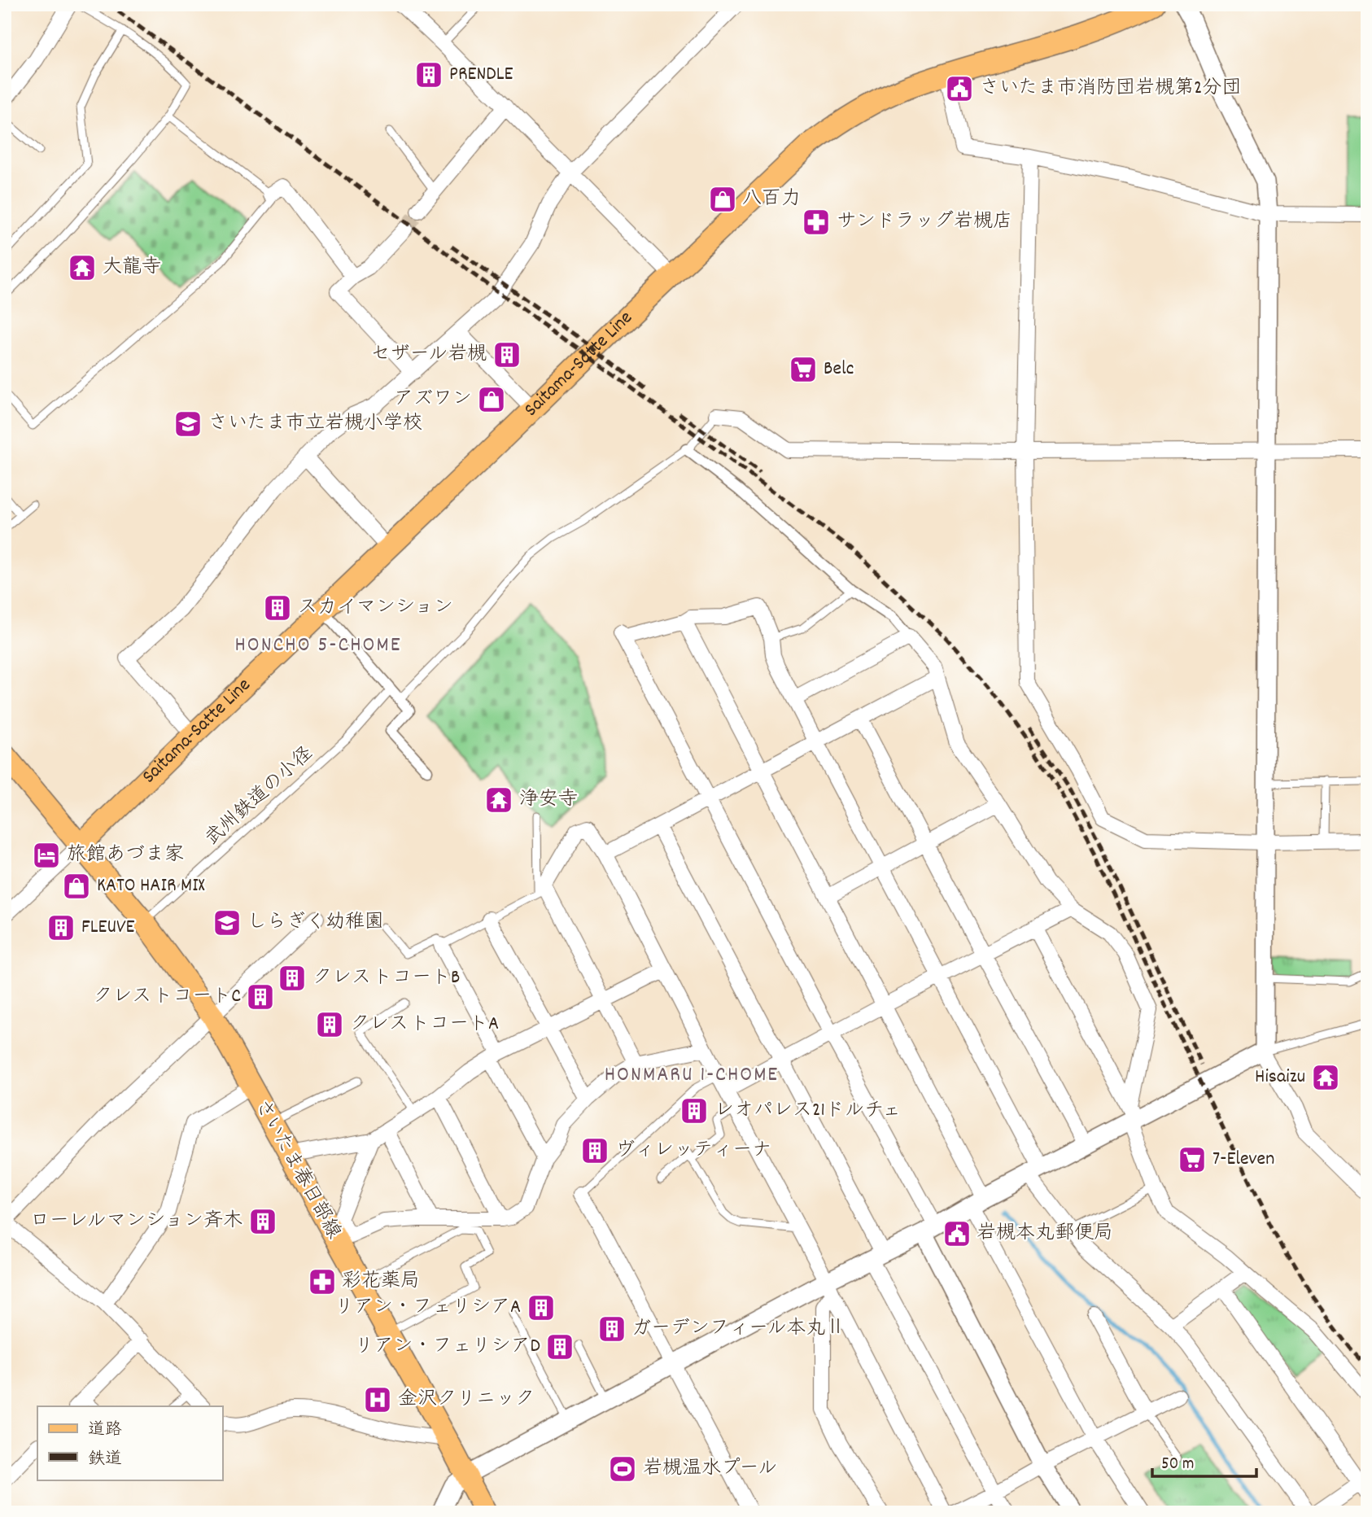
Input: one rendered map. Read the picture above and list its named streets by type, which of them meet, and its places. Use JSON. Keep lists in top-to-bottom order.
{
  "streets": {
    "main road": ["Saitama-Satte Line", "さいたま春日部線"],
    "lane": ["武州鉄道の小径"]
  },
  "crossings": [
    ["Saitama-Satte Line", "さいたま春日部線"],
    ["武州鉄道の小径", "さいたま春日部線"]
  ],
  "districts": ["HONCHO 5-CHOME", "HONMARU 1-CHOME"],
  "places": {
    "building": [
      "PRENDLE",
      "セザール岩槻",
      "スカイマンション",
      "FLEUVE",
      "クレストコートB",
      "クレストコートC",
      "クレストコートA",
      "レオパレス21ドルチェ",
      "ヴィレッティーナ",
      "ローレルマンション斉木",
      "リアン・フェリシアA",
      "ガーデンフィール本丸Ⅱ",
      "リアン・フェリシアD"
    ],
    "public building": ["さいたま市消防団岩槻第2分団", "岩槻本丸郵便局"],
    "shop": ["八百力", "アズワン", "KATO HAIR MIX"],
    "pharmacy": ["サンドラッグ岩槻店", "彩花薬局"],
    "temple": ["大龍寺", "浄安寺", "Hisaizu"],
    "supermarket": ["Belc", "7-Eleven"],
    "school or university": ["さいたま市立岩槻小学校", "しらぎく幼稚園"],
    "hotel": ["旅館あづま家"],
    "hospital": ["金沢クリニック"],
    "sports": ["岩槻温水プール"]
  },
  "legend": ["道路", "鉄道"],
  "scale_bar": "50 m"
}
